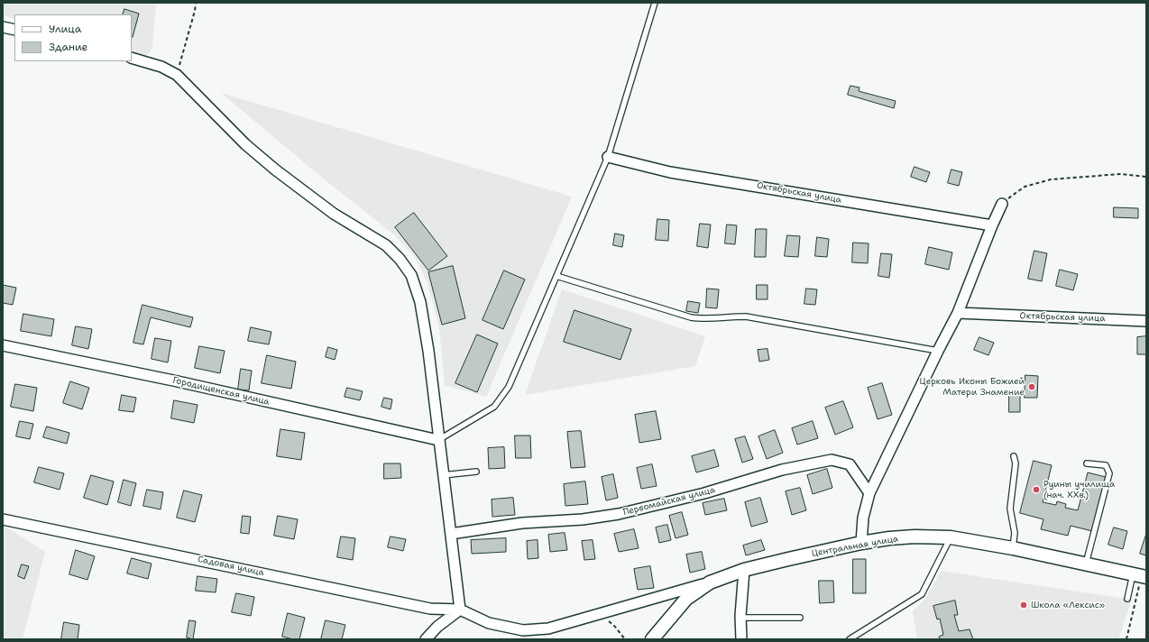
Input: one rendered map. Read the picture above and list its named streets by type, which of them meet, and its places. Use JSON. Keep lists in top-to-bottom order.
{
  "streets": {
    "street": [
      "Октябрьская улица",
      "Городищенская улица",
      "Первомайская улица",
      "Центральная улица",
      "Садовая улица"
    ]
  },
  "places": ["Церковь Иконы Божией Матери Знамение", "Руины училища (нач. XXв.)", "Школа «Лексис»"],
  "legend": ["Улица", "Здание"]
}
